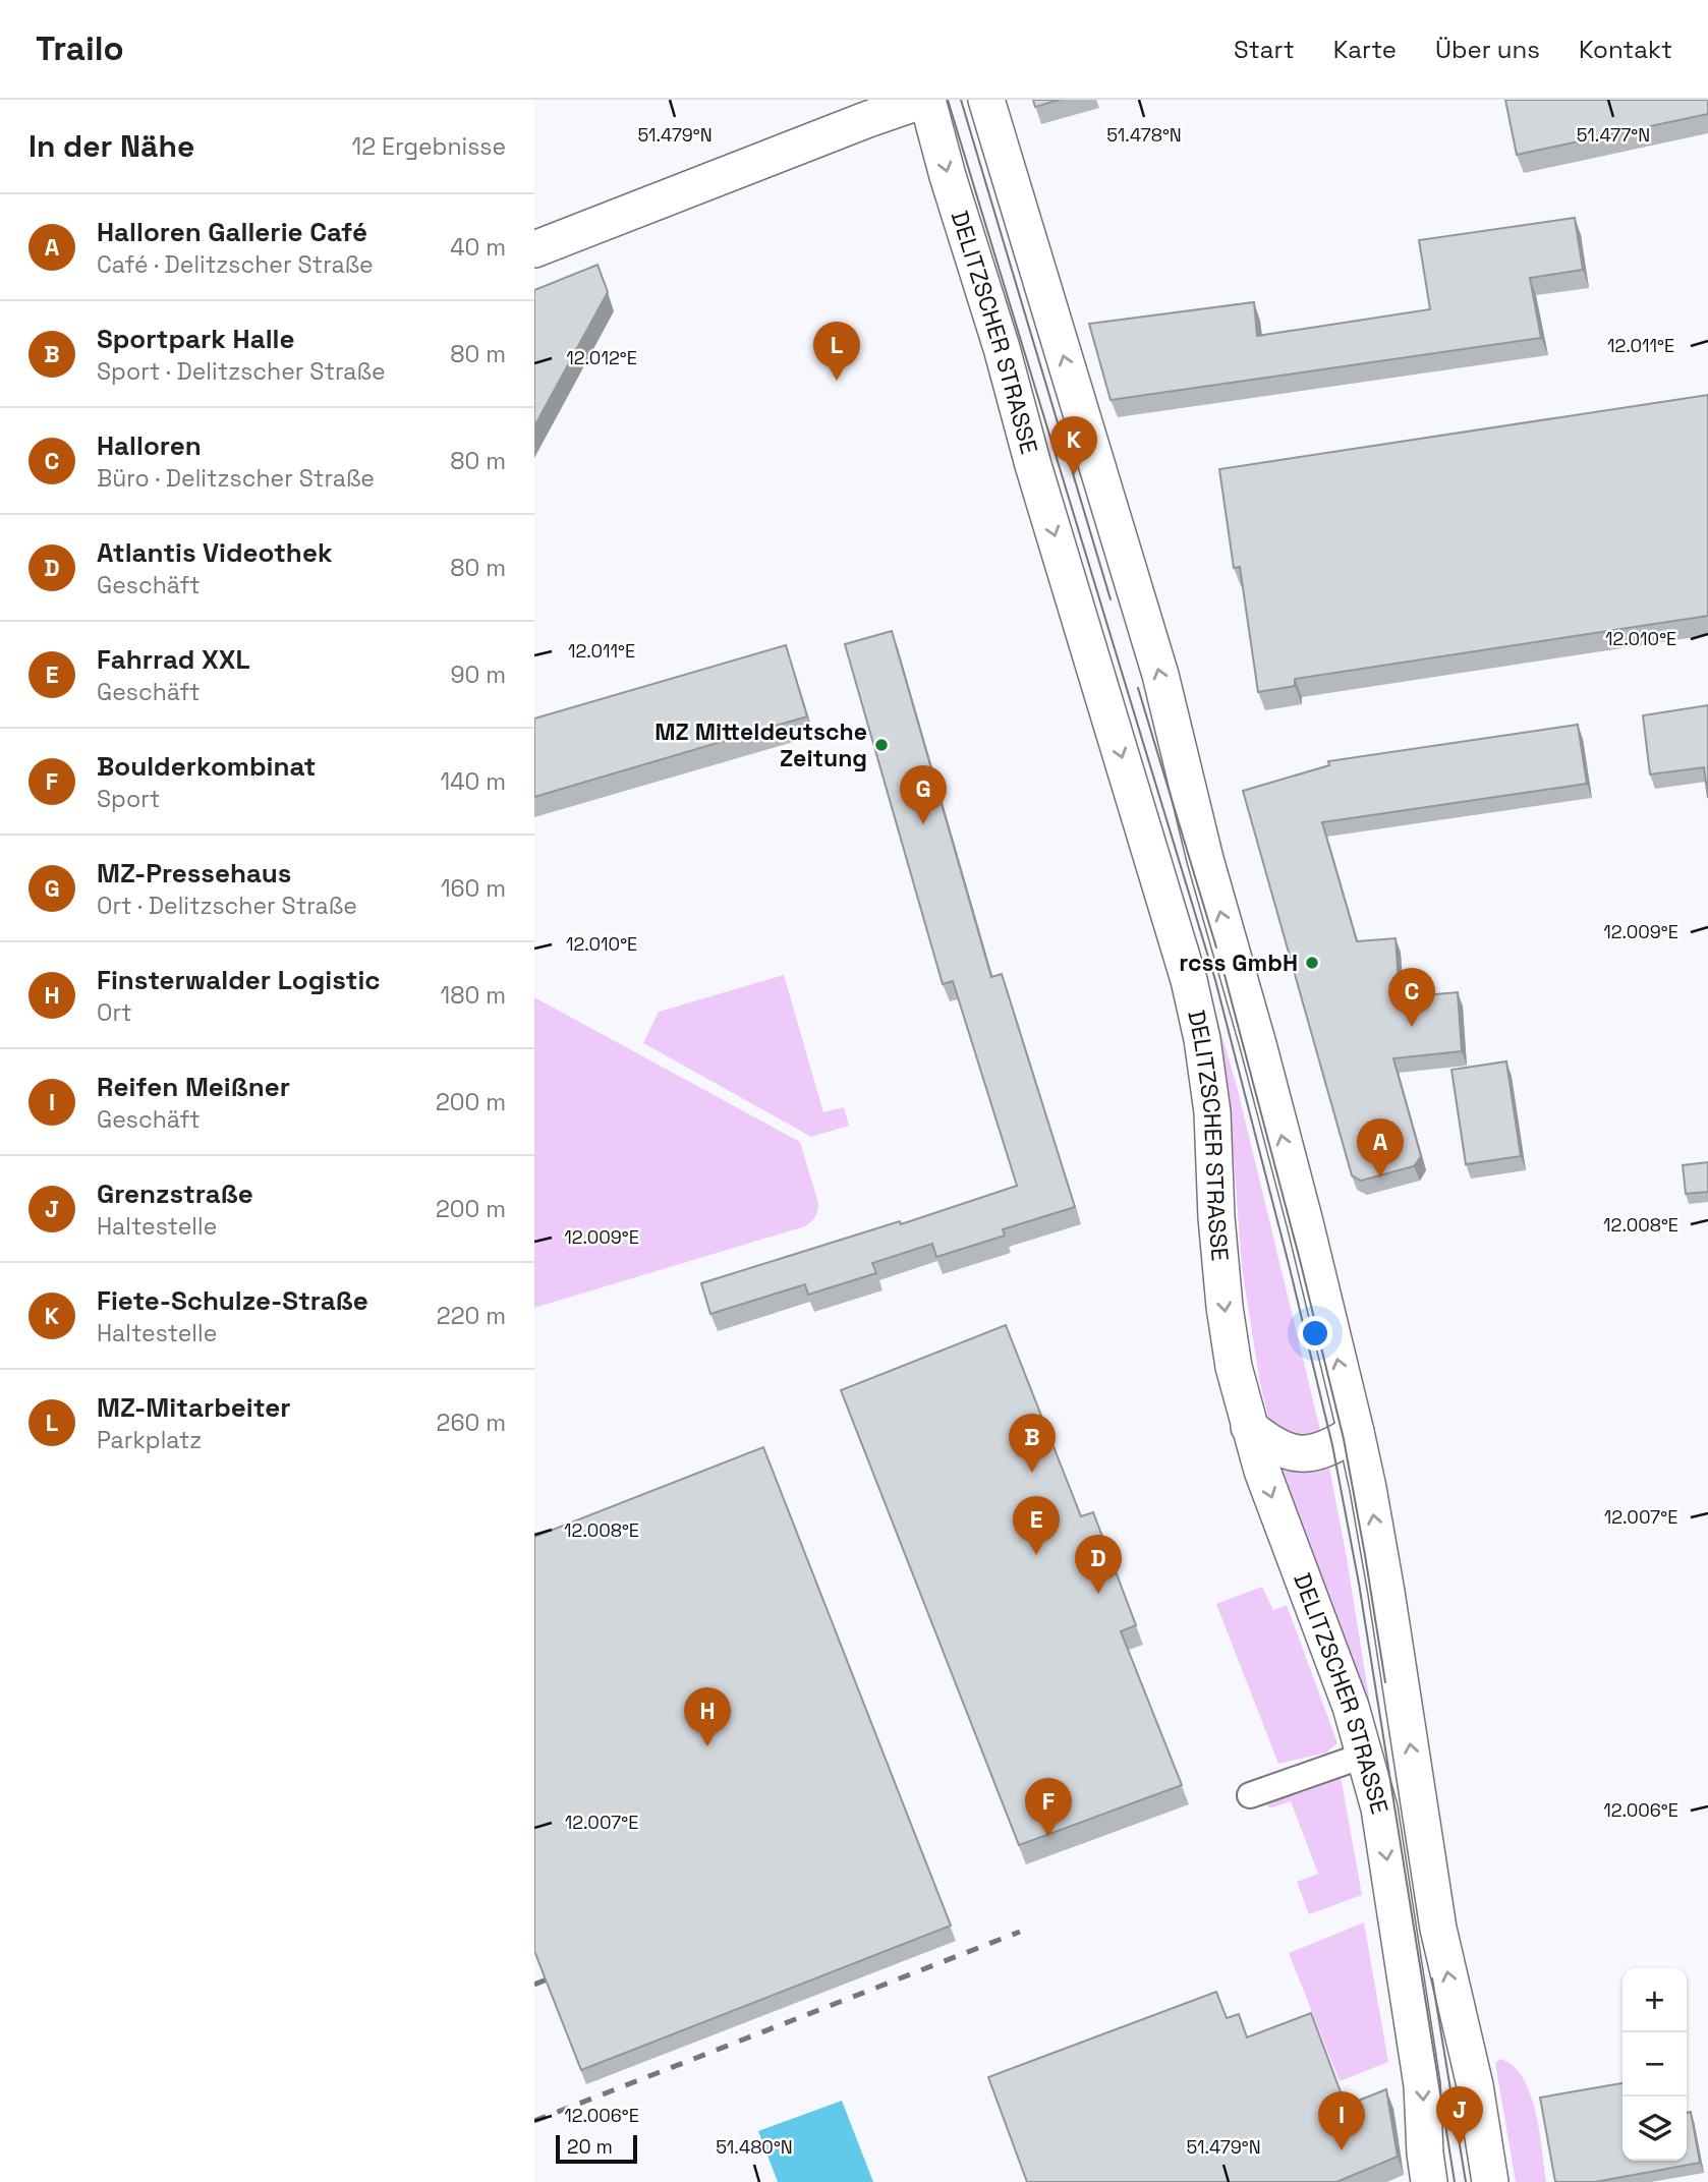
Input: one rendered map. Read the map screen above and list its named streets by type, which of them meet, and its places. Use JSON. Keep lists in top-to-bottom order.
{
  "streets": {
    "main road": ["DELITZSCHER STRASSE"]
  },
  "places": ["MZ Mitteldeutsche Zeitung", "rcss GmbH"],
  "scale_bar": "20 m",
  "page": {
    "header": "Trailo",
    "nav": [
      "Start",
      "Karte",
      "Über uns",
      "Kontakt"
    ],
    "heading": ["In der Nähe", "12 Ergebnisse"],
    "list": [
      {
        "mark": "A",
        "name": "Halloren Gallerie Café",
        "note": "Café · Delitzscher Straße",
        "value": "40 m"
      },
      {
        "mark": "B",
        "name": "Sportpark Halle",
        "note": "Sport · Delitzscher Straße",
        "value": "80 m"
      },
      {
        "mark": "C",
        "name": "Halloren",
        "note": "Büro · Delitzscher Straße",
        "value": "80 m"
      },
      {
        "mark": "D",
        "name": "Atlantis Videothek",
        "note": "Geschäft",
        "value": "80 m"
      },
      {
        "mark": "E",
        "name": "Fahrrad XXL",
        "note": "Geschäft",
        "value": "90 m"
      },
      {
        "mark": "F",
        "name": "Boulderkombinat",
        "note": "Sport",
        "value": "140 m"
      },
      {
        "mark": "G",
        "name": "MZ-Pressehaus",
        "note": "Ort · Delitzscher Straße",
        "value": "160 m"
      },
      {
        "mark": "H",
        "name": "Finsterwalder Logistic",
        "note": "Ort",
        "value": "180 m"
      },
      {
        "mark": "I",
        "name": "Reifen Meißner",
        "note": "Geschäft",
        "value": "200 m"
      },
      {
        "mark": "J",
        "name": "Grenzstraße",
        "note": "Haltestelle",
        "value": "200 m"
      },
      {
        "mark": "K",
        "name": "Fiete-Schulze-Straße",
        "note": "Haltestelle",
        "value": "220 m"
      },
      {
        "mark": "L",
        "name": "MZ-Mitarbeiter",
        "note": "Parkplatz",
        "value": "260 m"
      }
    ],
    "pins": [
      "L",
      "K",
      "G",
      "C",
      "A",
      "B",
      "E",
      "D",
      "H",
      "F",
      "J",
      "I"
    ],
    "map_buttons": ["+", "−"],
    "scale": "20 m"
  },
  "coordinates": [
    "51.479°N",
    "51.478°N",
    "51.477°N",
    "12.011°E",
    "12.012°E",
    "12.010°E",
    "12.009°E",
    "12.008°E",
    "12.007°E",
    "12.006°E",
    "51.480°N"
  ]
}
